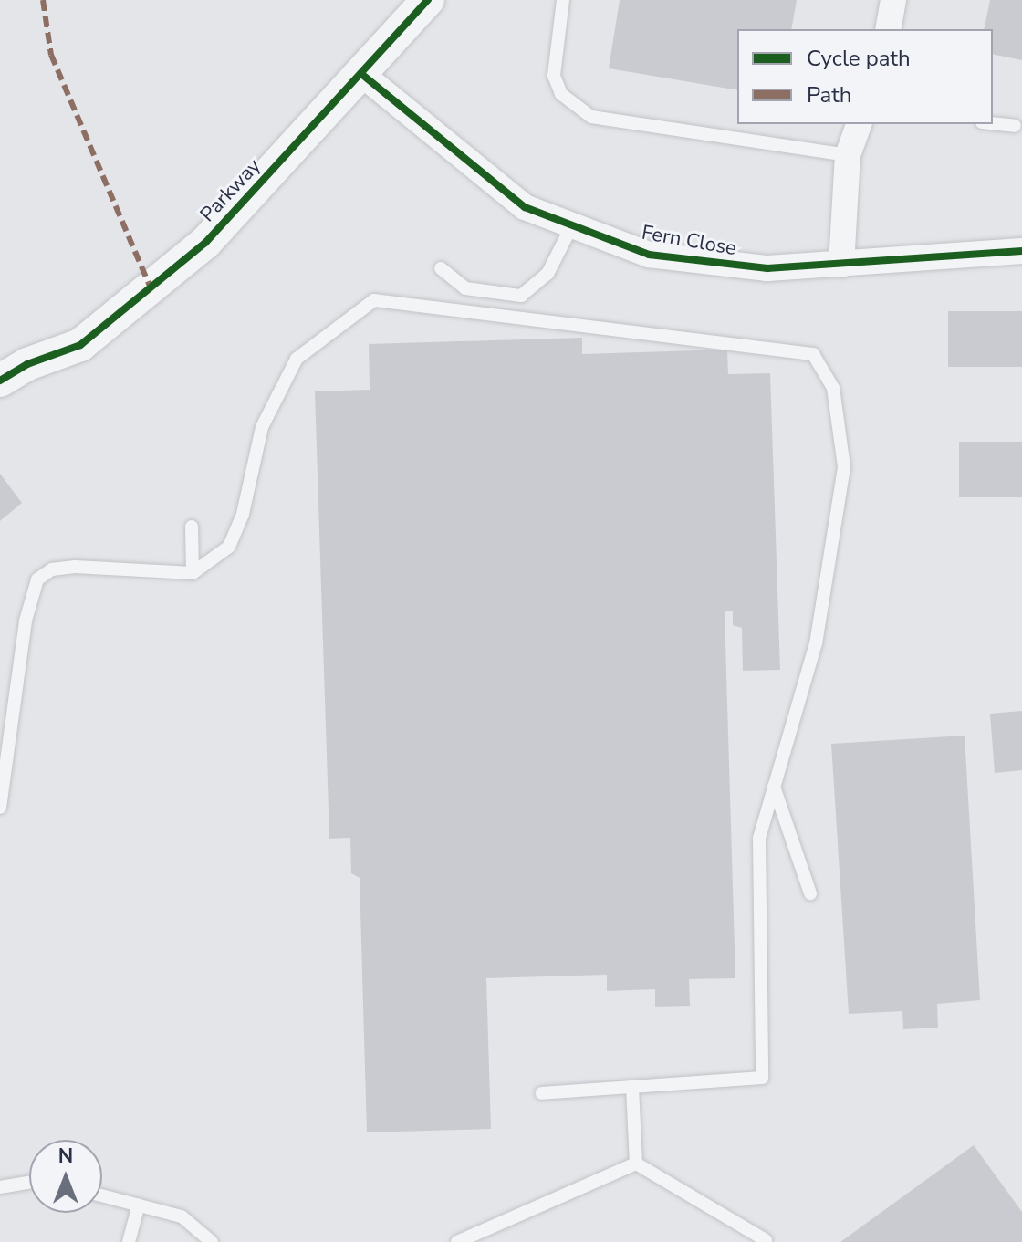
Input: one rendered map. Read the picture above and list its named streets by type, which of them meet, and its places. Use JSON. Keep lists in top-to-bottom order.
{
  "streets": {
    "street": ["Parkway", "Fern Close"]
  },
  "crossings": [
    ["Parkway", "Fern Close"]
  ],
  "legend": ["Cycle path", "Path"],
  "north": "top"
}
